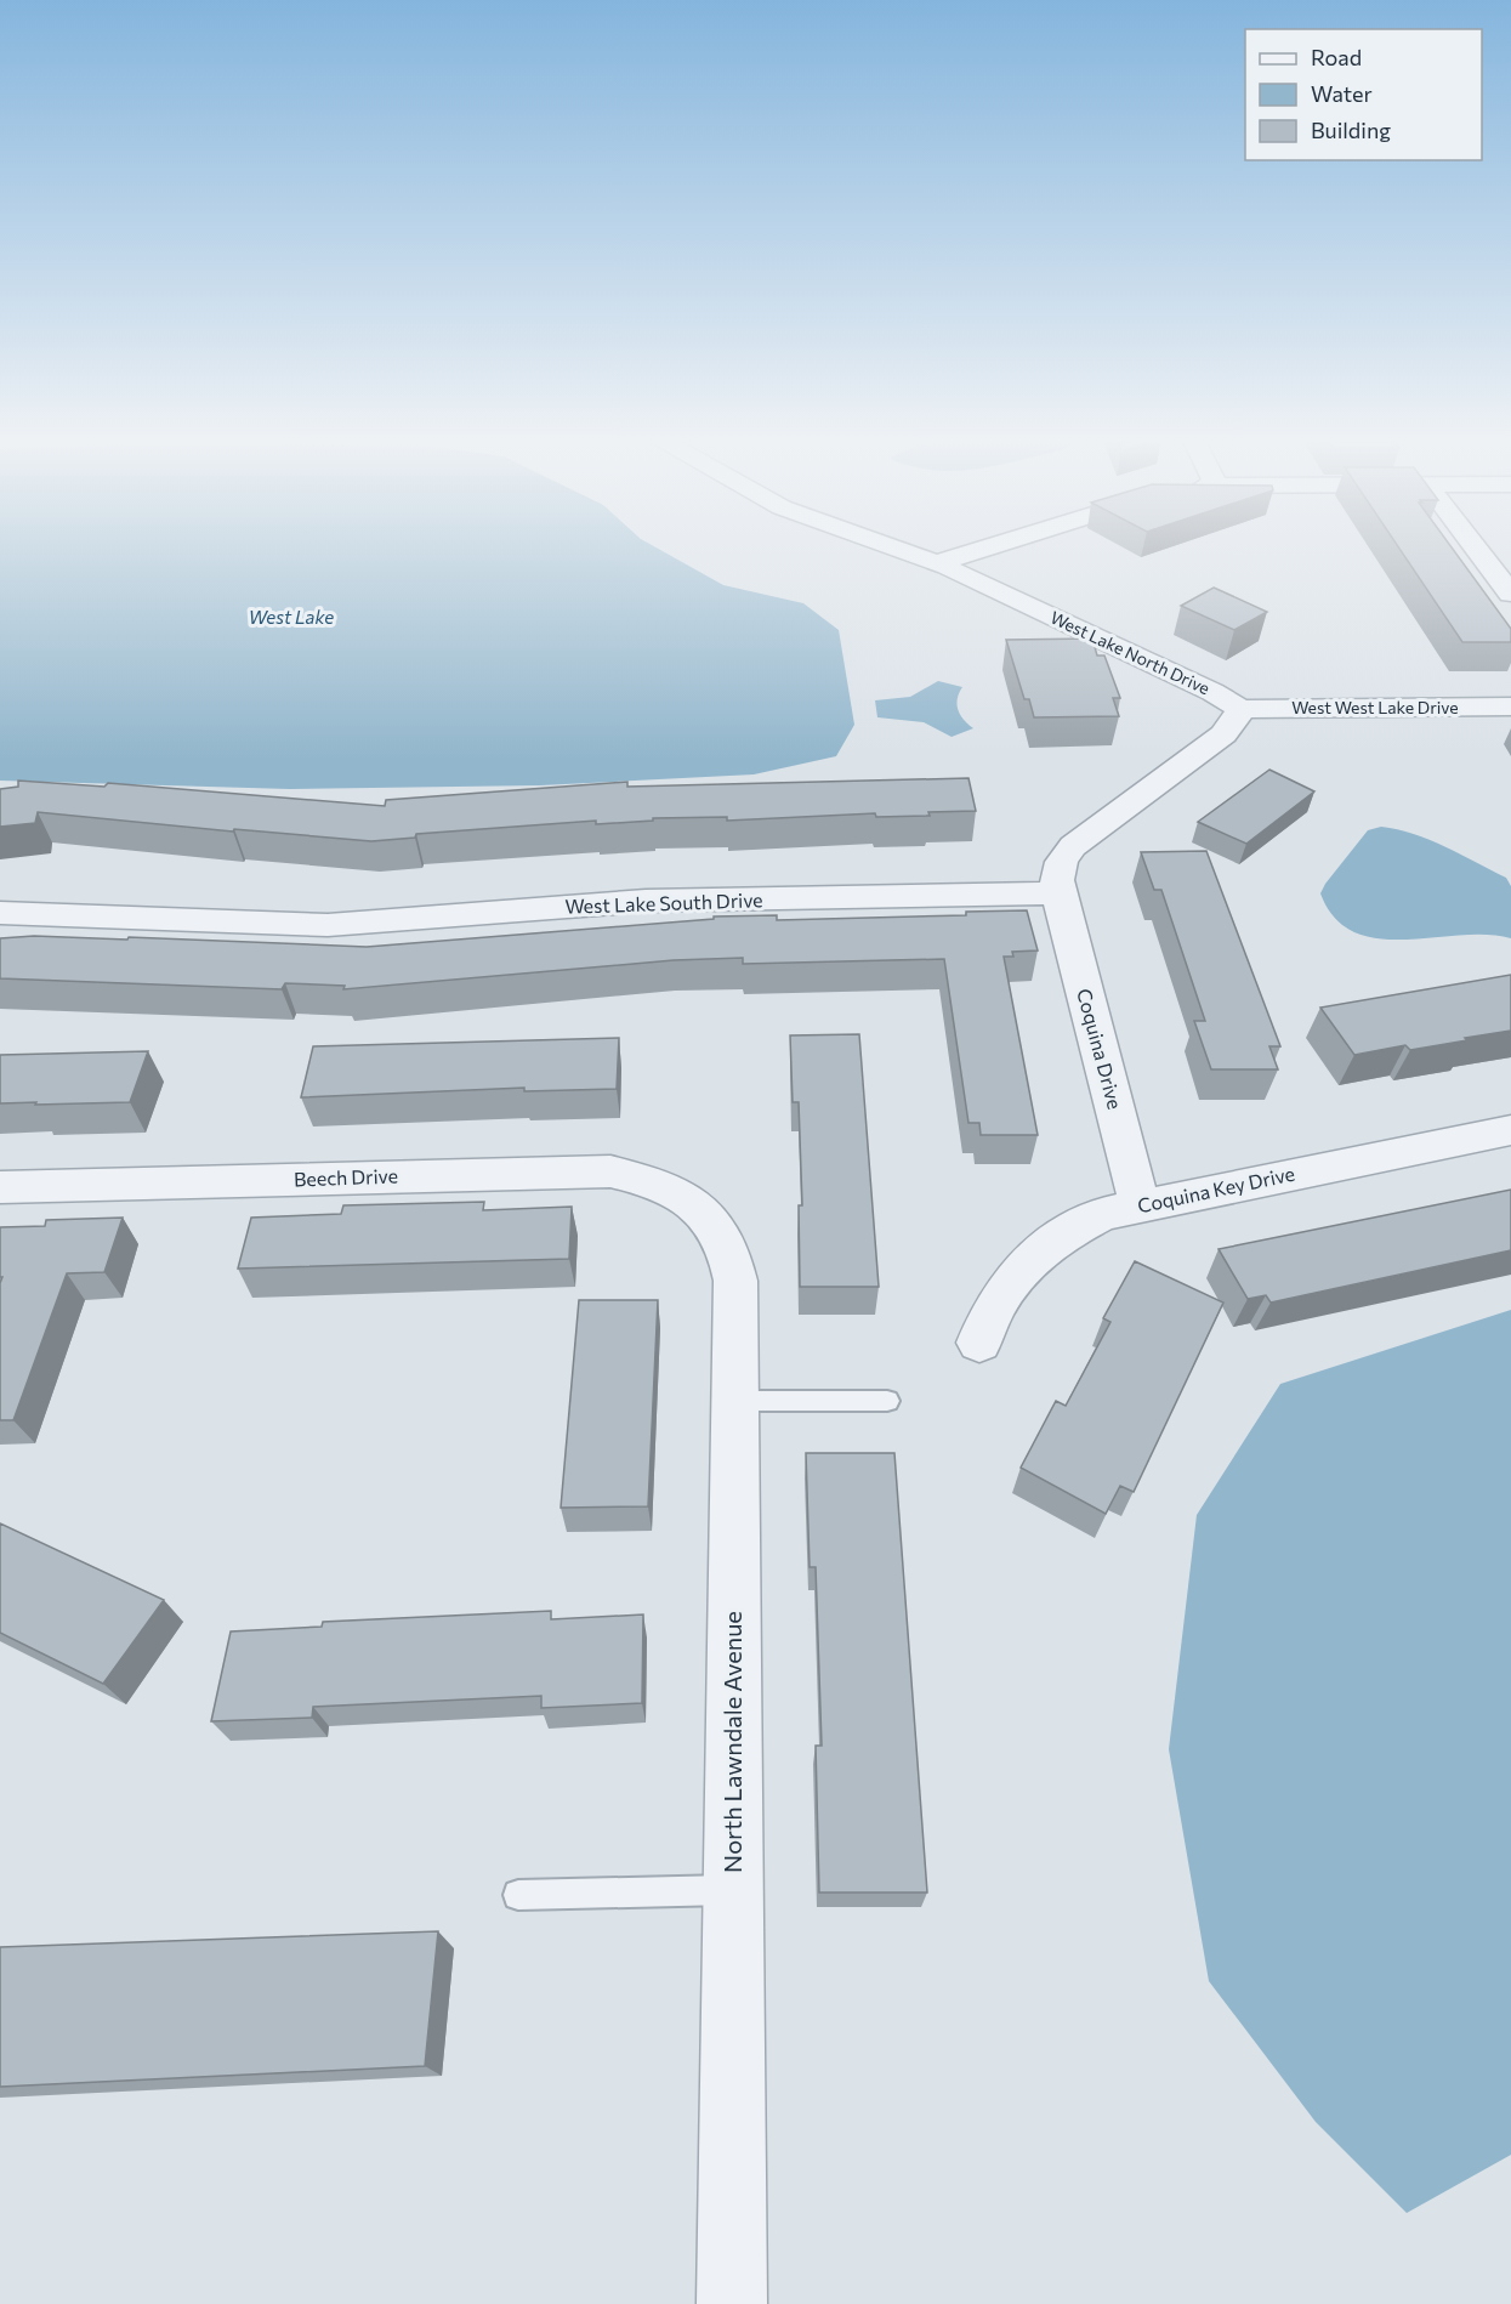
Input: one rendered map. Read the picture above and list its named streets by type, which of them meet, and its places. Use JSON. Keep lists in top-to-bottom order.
{
  "streets": {
    "street": [
      "West Lake North Drive",
      "West West Lake Drive",
      "West Lake South Drive",
      "Coquina Drive",
      "Beech Drive",
      "Coquina Key Drive",
      "North Lawndale Avenue"
    ]
  },
  "crossings": [
    ["West Lake North Drive", "West West Lake Drive"],
    ["West Lake South Drive", "Coquina Drive"],
    ["Coquina Drive", "Coquina Key Drive"],
    ["Beech Drive", "North Lawndale Avenue"]
  ],
  "water": ["West Lake"],
  "legend": ["Road", "Water", "Building"]
}
